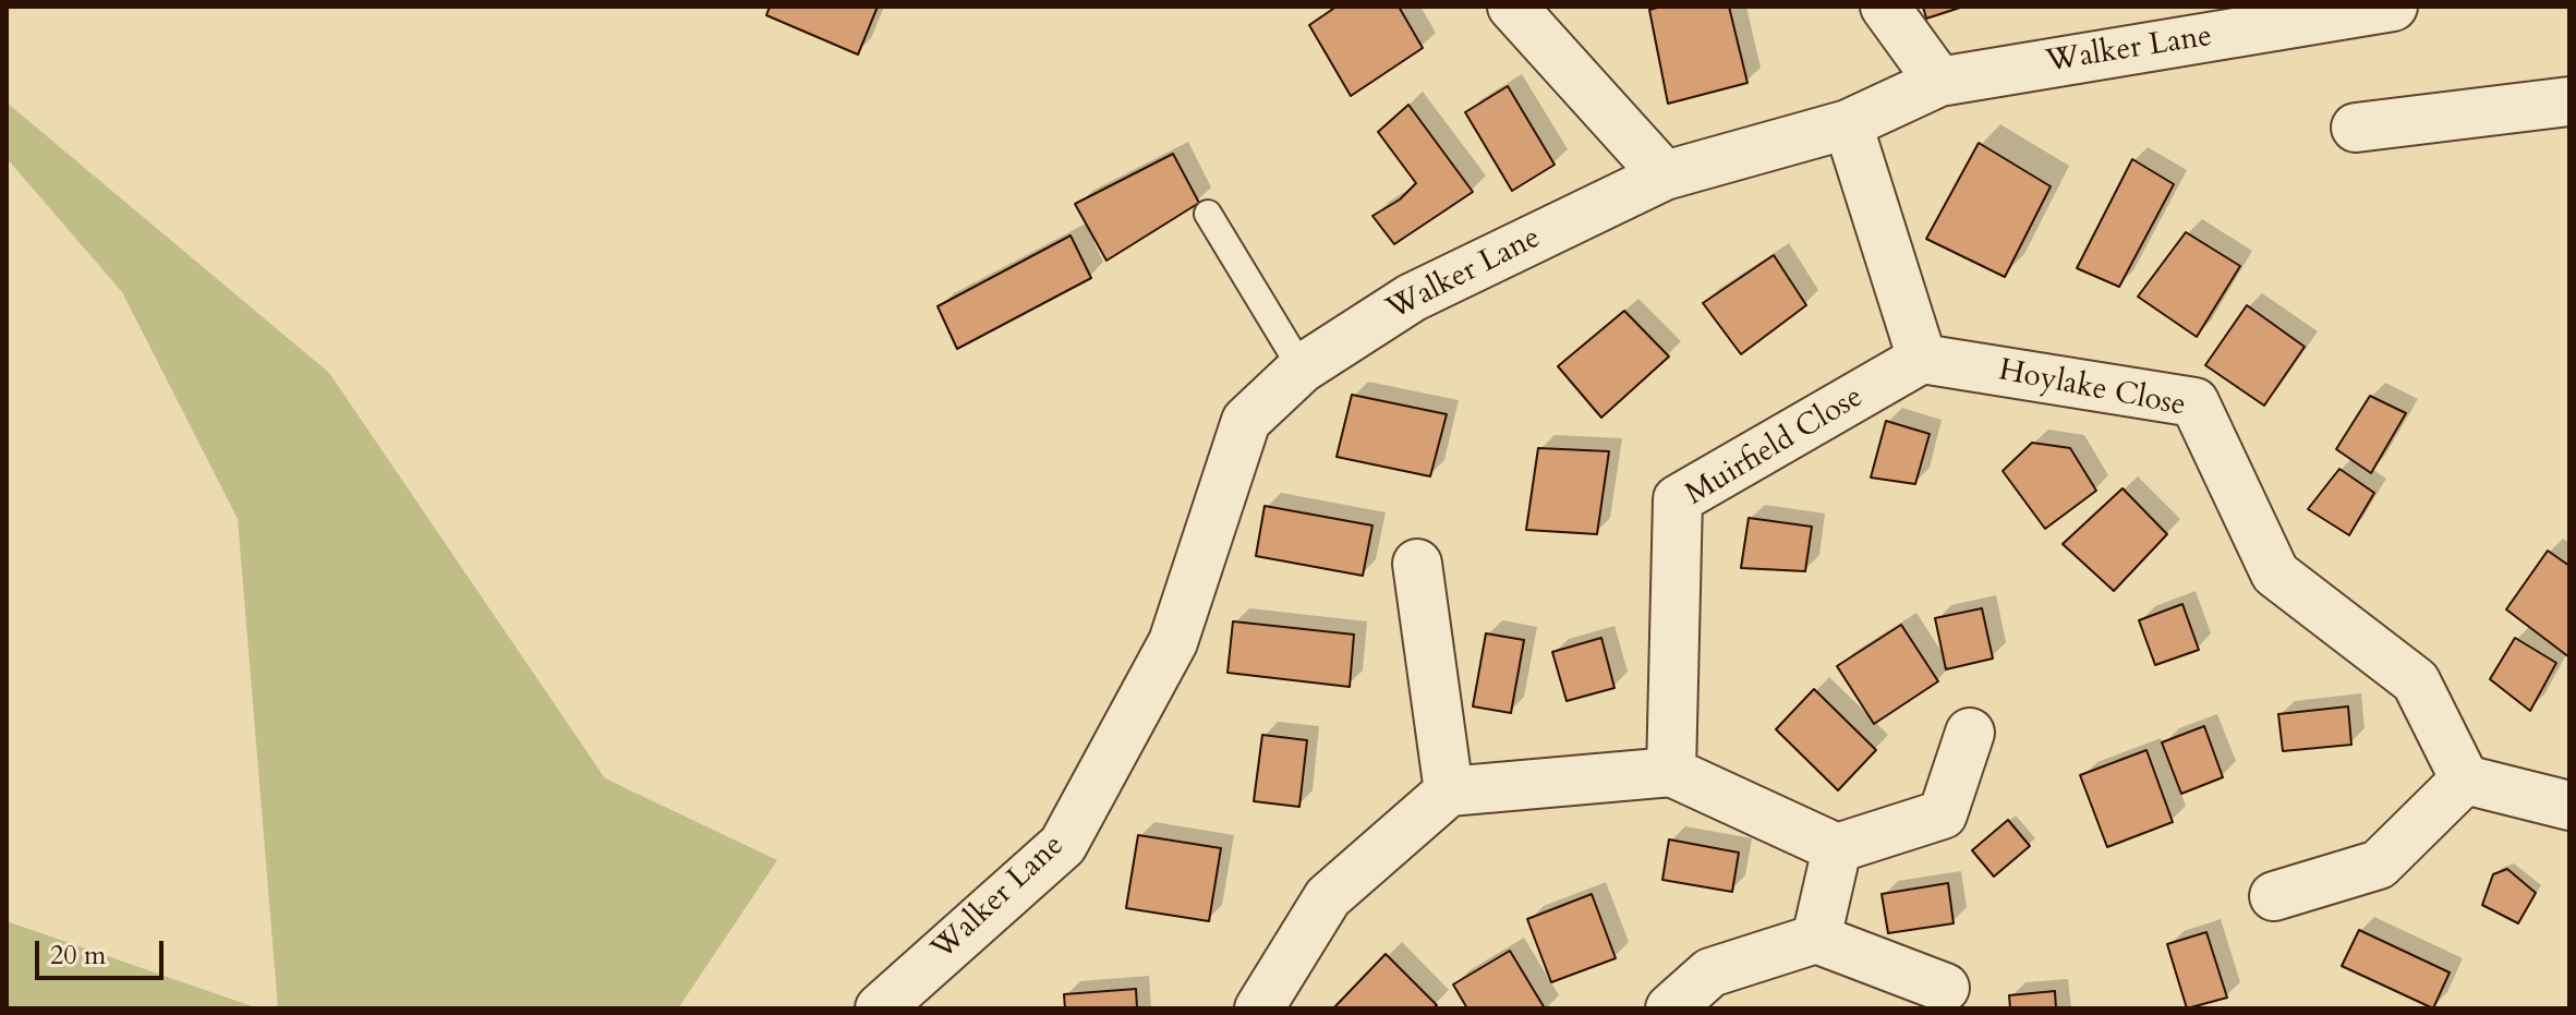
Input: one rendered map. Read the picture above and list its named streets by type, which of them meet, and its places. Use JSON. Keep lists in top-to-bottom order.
{
  "streets": {
    "street": ["Walker Lane", "Hoylake Close", "Muirfield Close"]
  },
  "crossings": [
    ["Hoylake Close", "Muirfield Close"]
  ],
  "scale_bar": "20 m"
}
